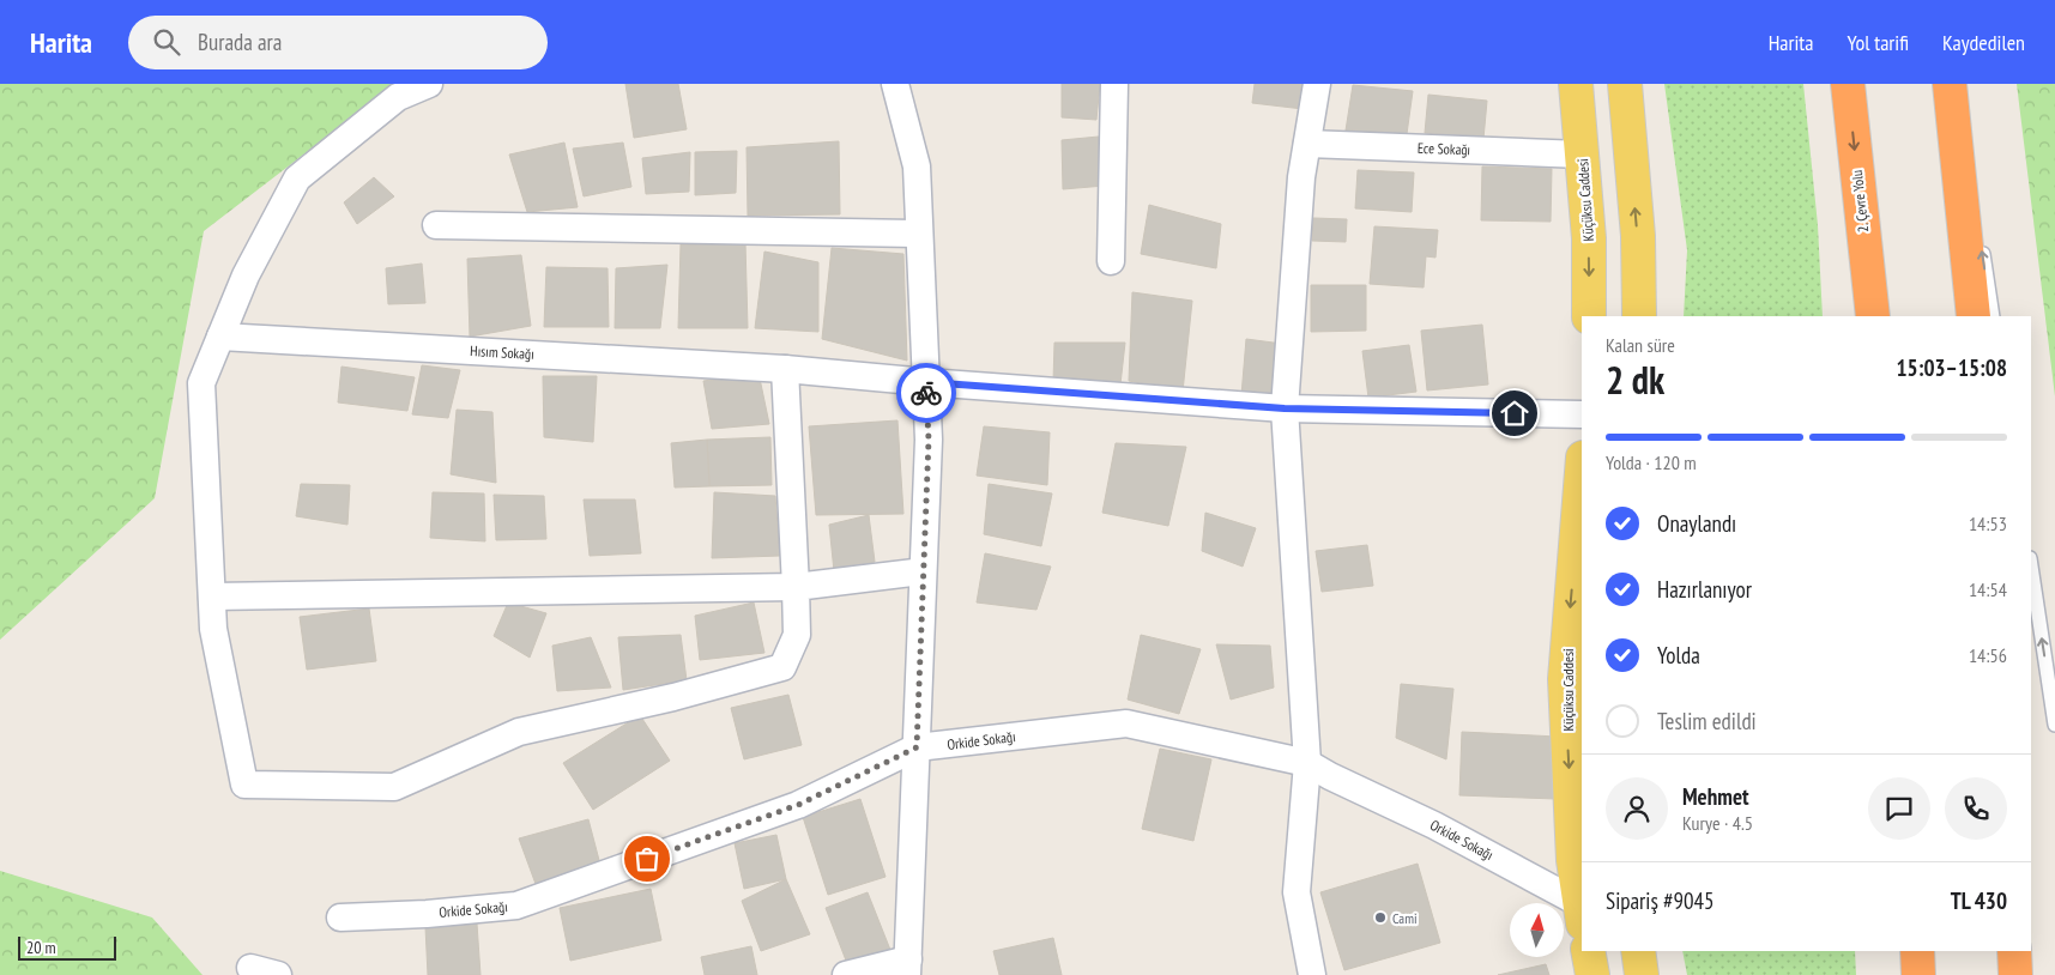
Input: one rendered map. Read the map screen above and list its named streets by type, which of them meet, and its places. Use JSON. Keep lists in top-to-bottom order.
{
  "streets": {
    "highway": ["2. Çevre Yolu"],
    "main road": ["Küçüksu Caddesi"],
    "street": ["Ece Sokağı", "Hısım Sokağı", "Orkide Sokağı"]
  },
  "crossings": [
    ["Ece Sokağı", "Küçüksu Caddesi"],
    ["Küçüksu Caddesi", "Orkide Sokağı"]
  ],
  "one_way": ["Küçüksu Caddesi"],
  "places": ["Cami"],
  "scale_bar": "20 m",
  "north": "top",
  "page": {
    "header": "Harita",
    "search": "Burada ara",
    "nav": ["Harita", "Yol tarifi", "Kaydedilen"],
    "heading": ["2 dk", "Kalan süre", "15:03–15:08"],
    "panel": [
      "Mehmet",
      "Kurye · 4.5",
      "Sipariş #9045",
      "TL 430"
    ],
    "bar": "Yolda · 120 m",
    "list": [
      ["Onaylandı", "14:53"],
      ["Hazırlanıyor", "14:54"],
      ["Yolda", "14:56"],
      "Teslim edildi"
    ],
    "scale": "20 m"
  }
}
